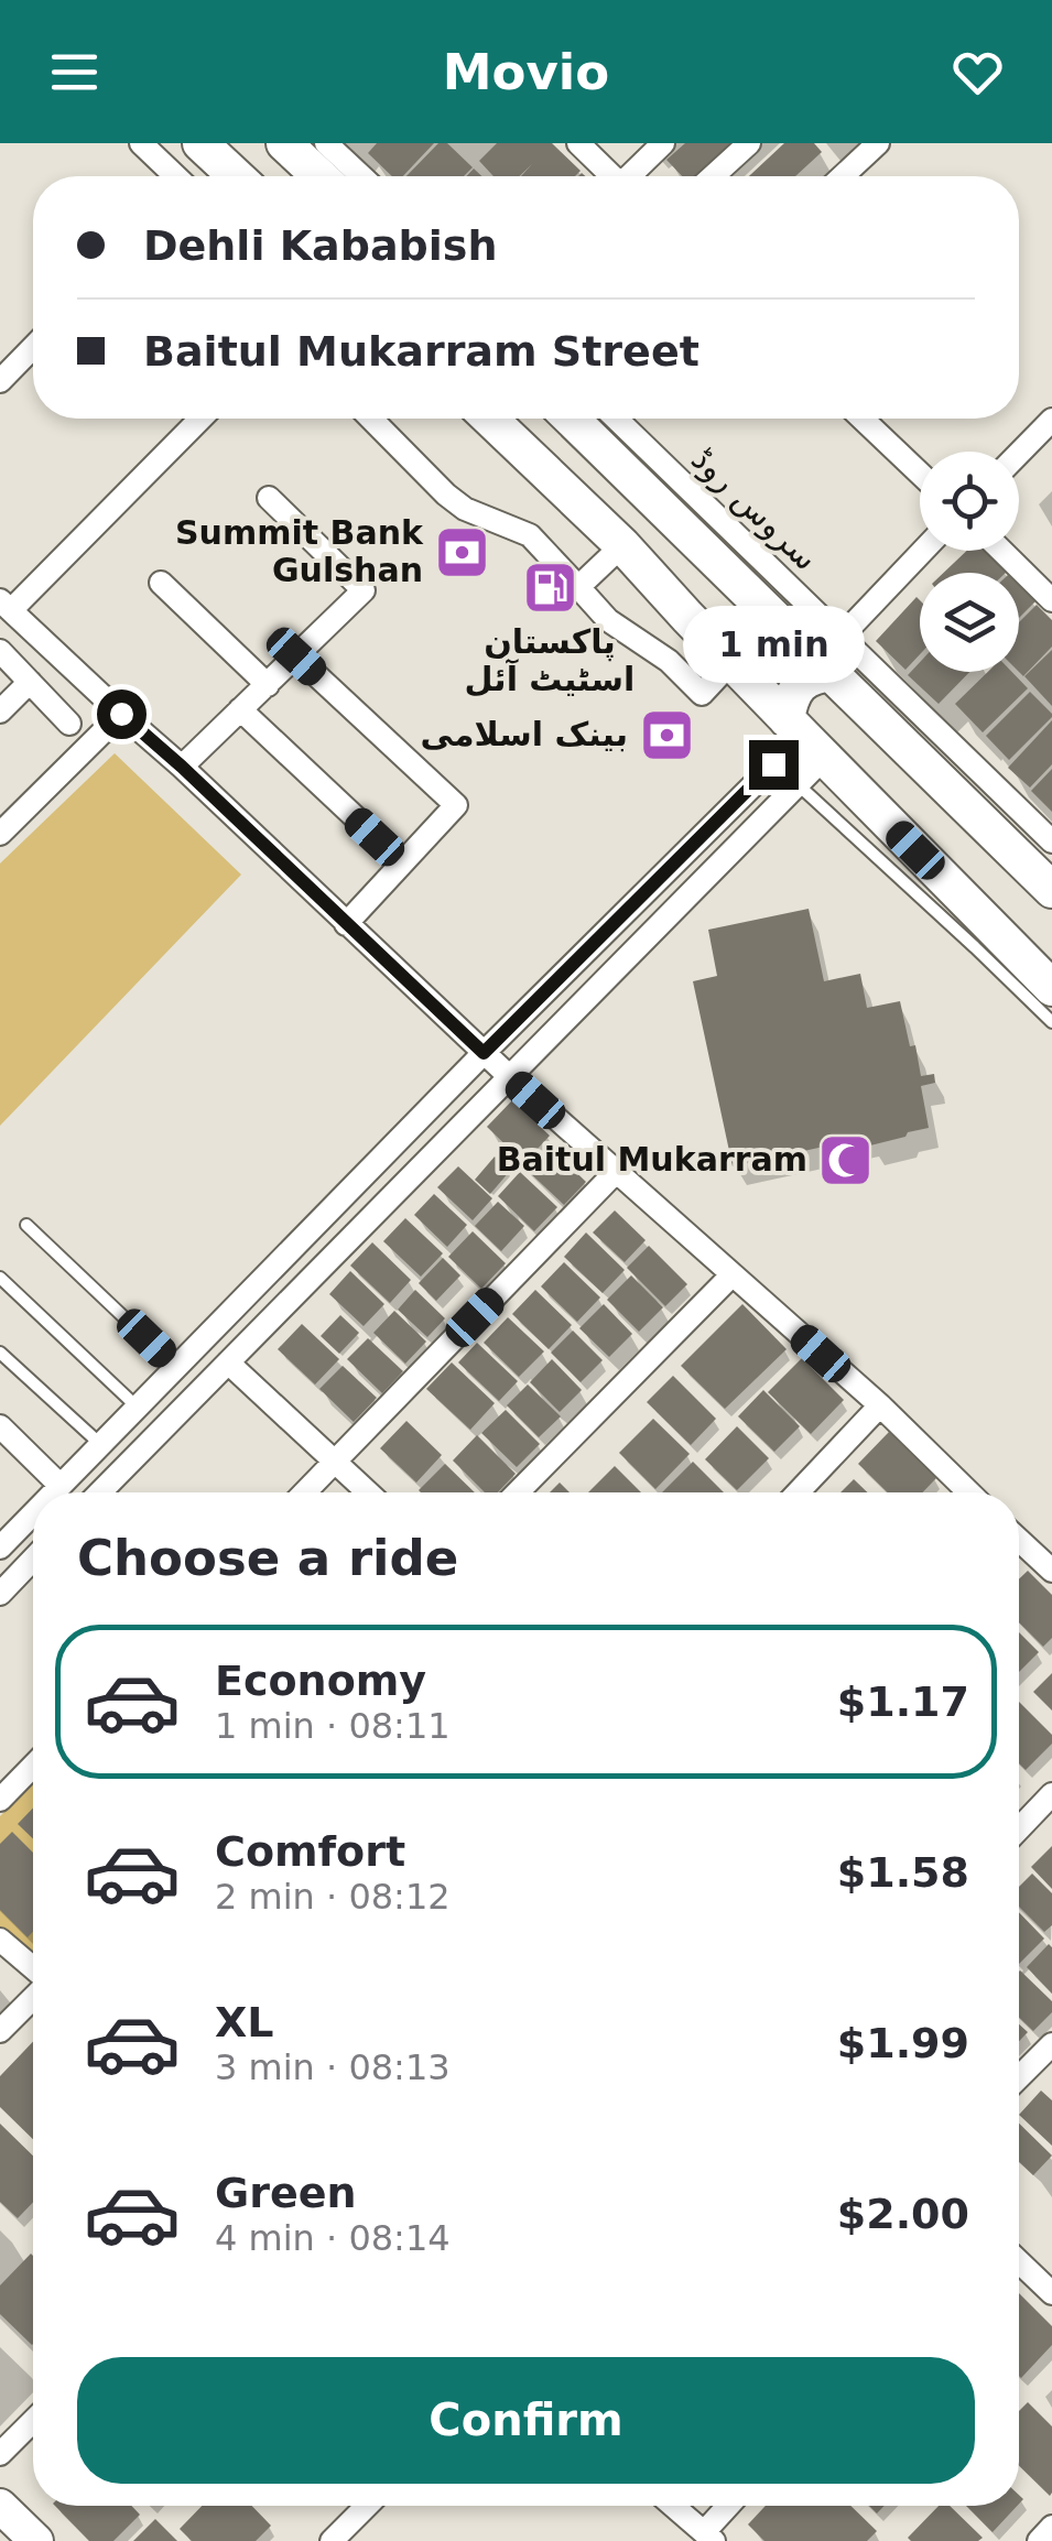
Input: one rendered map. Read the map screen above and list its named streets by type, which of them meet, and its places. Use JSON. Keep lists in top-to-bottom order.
{
  "streets": {
    "street": ["سروس روڈ"]
  },
  "places": {
    "bank": ["Summit Bank Gulshan", "بینک اسلامی"],
    "fuel station": ["پاکستان اسٹیٹ آئل"],
    "mosque": ["Baitul Mukarram"]
  },
  "page": {
    "header": "Movio",
    "banner": ["Dehli Kababish", "Baitul Mukarram Street"],
    "bubble": "1 min",
    "heading": "Choose a ride",
    "list": [
      {
        "name": "Economy",
        "note": "1 min · 08:11",
        "value": "$1.17"
      },
      {
        "name": "Comfort",
        "note": "2 min · 08:12",
        "value": "$1.58"
      },
      {
        "name": "XL",
        "note": "3 min · 08:13",
        "value": "$1.99"
      },
      {
        "name": "Green",
        "note": "4 min · 08:14",
        "value": "$2.00"
      }
    ],
    "buttons": "Confirm"
  }
}
